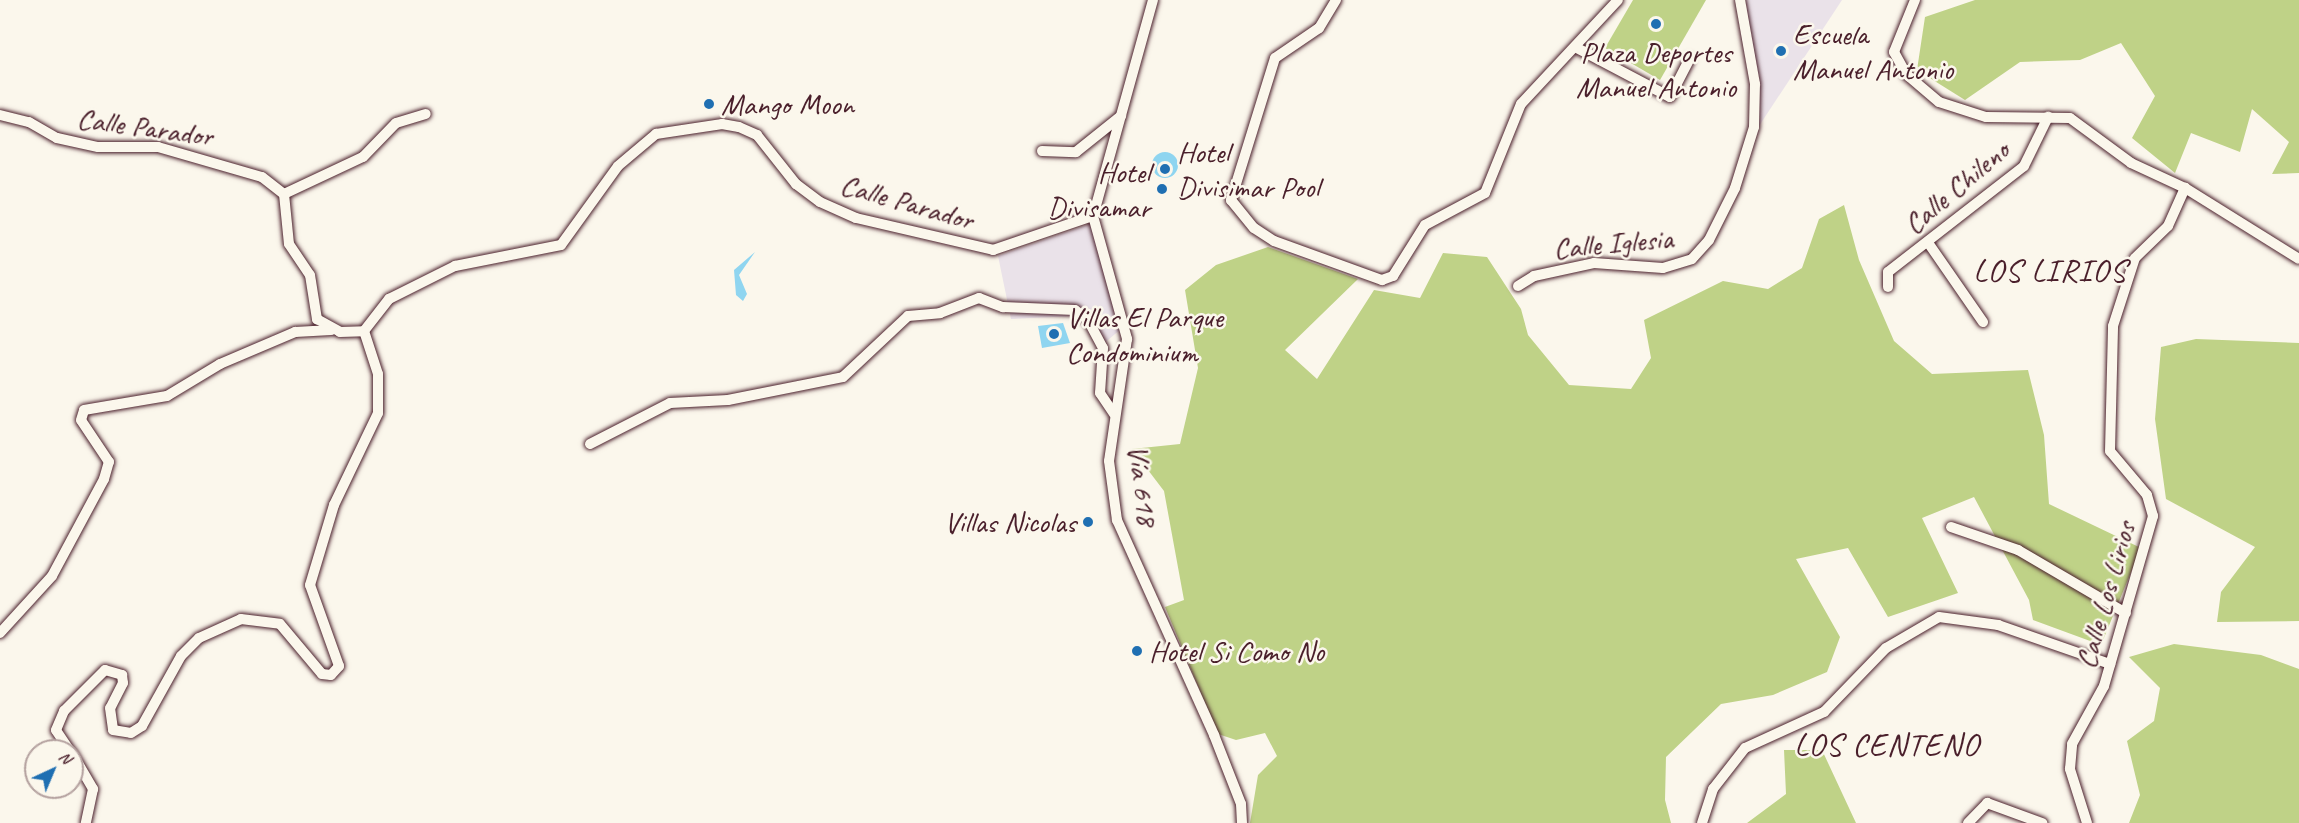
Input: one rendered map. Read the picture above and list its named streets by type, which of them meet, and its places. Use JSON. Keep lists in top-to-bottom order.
{
  "streets": {
    "street": [
      "Calle Parador",
      "Calle Chileno",
      "Calle Iglesia",
      "Vía 618",
      "Calle Los Lirios"
    ]
  },
  "crossings": [
    ["Calle Parador", "Vía 618"]
  ],
  "districts": ["LOS LIRIOS", "LOS CENTENO"],
  "places": [
    "Plaza Deportes Manuel Antonio",
    "Escuela Manuel Antonio",
    "Mango Moon",
    "Hotel Divisimar Pool",
    "Hotel Divisamar",
    "Villas El Parque Condominium",
    "Villas Nicolas",
    "Hotel Si Como No"
  ],
  "north": "top right"
}
